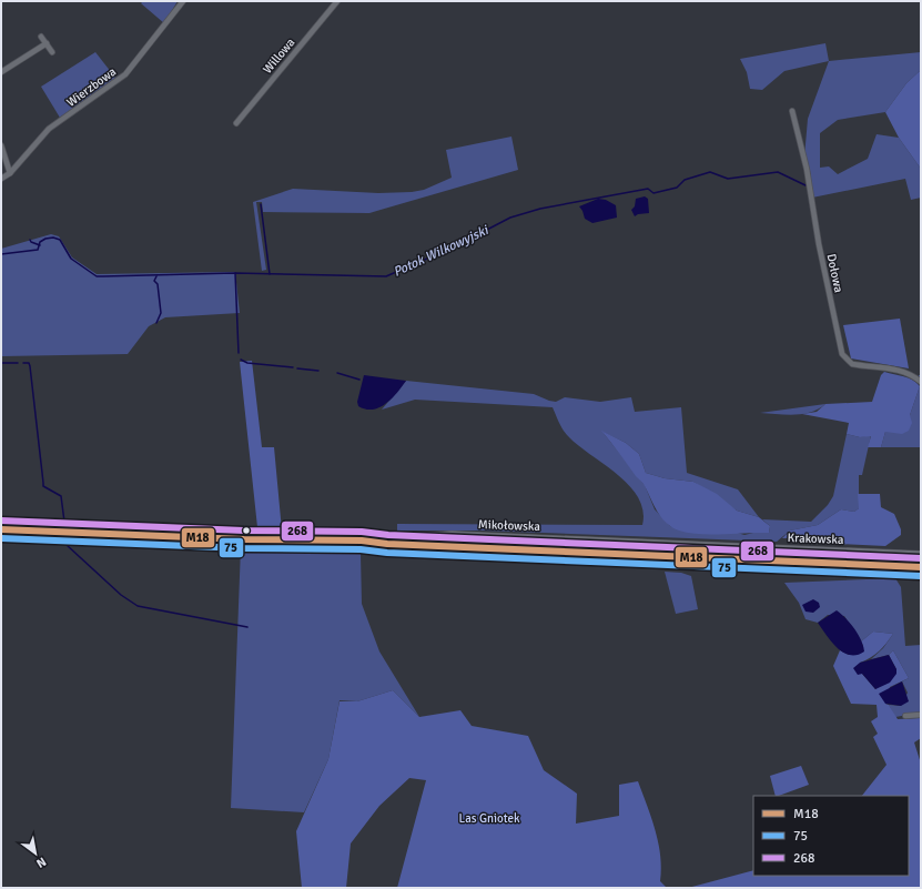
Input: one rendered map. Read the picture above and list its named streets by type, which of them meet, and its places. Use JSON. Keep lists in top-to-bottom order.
{
  "streets": {
    "main road": ["Mikołowska", "Krakowska"],
    "street": ["Willowa", "Wierzbowa", "Dołowa"]
  },
  "crossings": [
    ["Mikołowska", "Krakowska"]
  ],
  "water": ["Potok Wilkowyjski"],
  "parks": ["Las Gniotek"],
  "lines": ["transit line 268", "transit line M18", "transit line 75"],
  "legend": ["M18", "75", "268"],
  "north": "bottom right"
}
